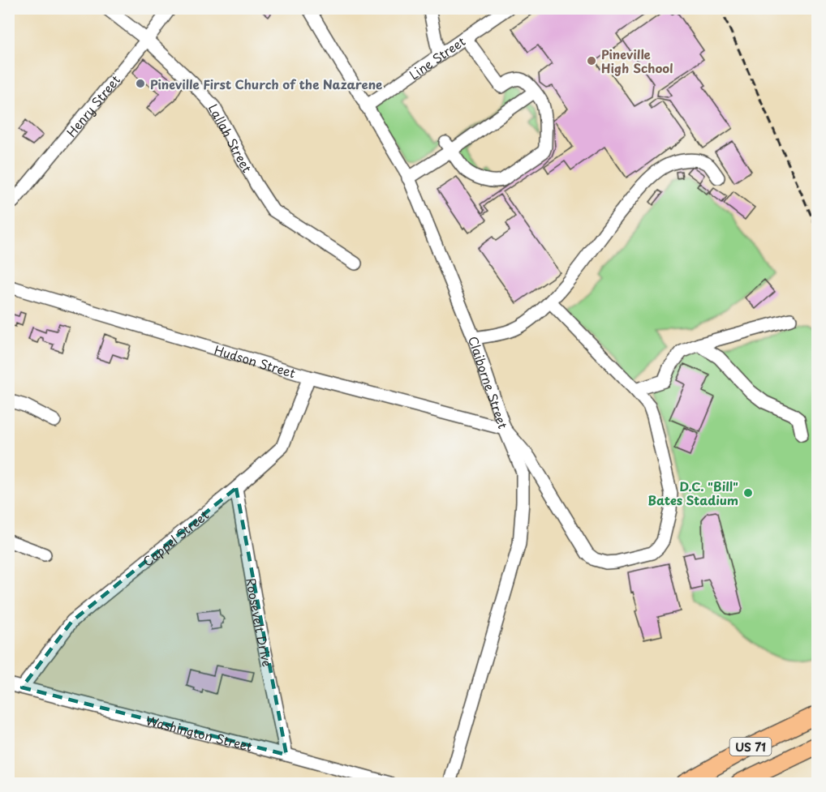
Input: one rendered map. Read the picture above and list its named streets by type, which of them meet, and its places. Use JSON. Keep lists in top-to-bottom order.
{
  "streets": {
    "highway": ["US 71"],
    "street": [
      "Line Street",
      "Henry Street",
      "Lallah Street",
      "Hudson Street",
      "Claiborne Street",
      "Cappel Street",
      "Roosevelt Drive",
      "Washington Street"
    ]
  },
  "crossings": [
    ["Line Street", "Claiborne Street"],
    ["Henry Street", "Lallah Street"],
    ["Hudson Street", "Claiborne Street"],
    ["Hudson Street", "Cappel Street"],
    ["Cappel Street", "Roosevelt Drive"],
    ["Cappel Street", "Washington Street"],
    ["Roosevelt Drive", "Washington Street"]
  ],
  "places": ["Pineville High School", "Pineville First Church of the Nazarene", "D.C. \"Bill\" Bates Stadium"]
}
